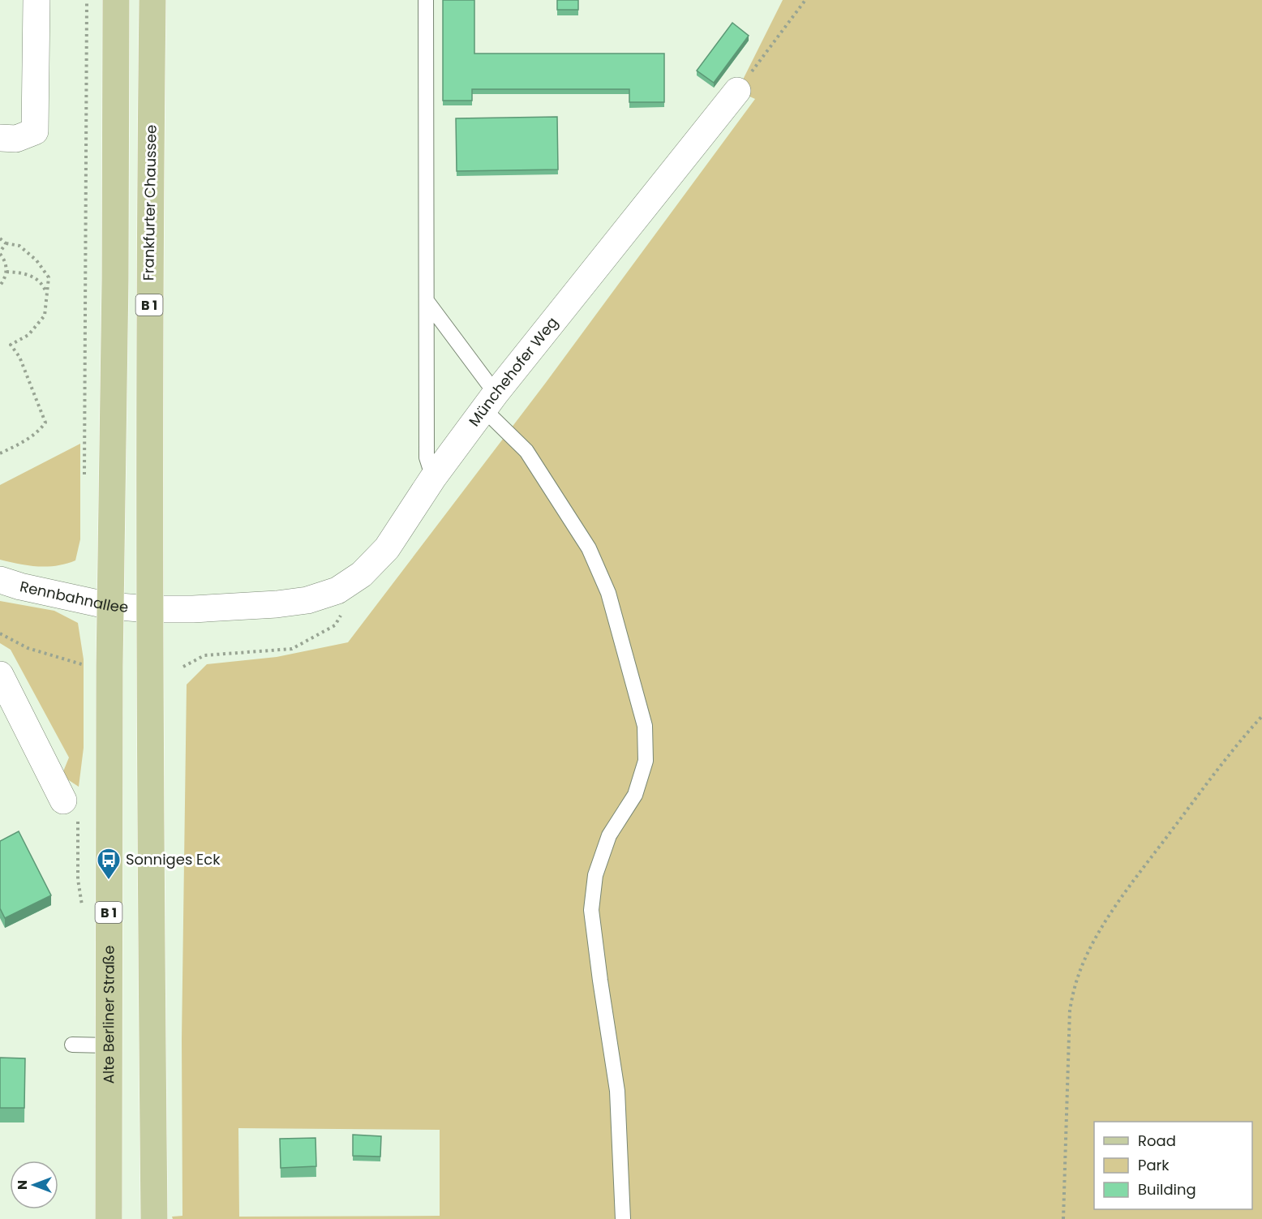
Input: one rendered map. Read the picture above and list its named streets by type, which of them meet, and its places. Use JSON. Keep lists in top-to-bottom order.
{
  "streets": {
    "main road": ["Frankfurter Chaussee", "B 1", "Alte Berliner Straße"],
    "street": ["Münchehofer Weg", "Rennbahnallee"]
  },
  "crossings": [
    ["Frankfurter Chaussee", "B 1"],
    ["Frankfurter Chaussee", "Münchehofer Weg"],
    ["Frankfurter Chaussee", "Rennbahnallee"],
    ["B 1", "Münchehofer Weg"],
    ["B 1", "Rennbahnallee"],
    ["B 1", "Alte Berliner Straße"],
    ["Münchehofer Weg", "Rennbahnallee"],
    ["Rennbahnallee", "Alte Berliner Straße"]
  ],
  "places": {
    "bus stop": ["Sonniges Eck"]
  },
  "legend": ["Road", "Park", "Building"],
  "north": "left"
}
